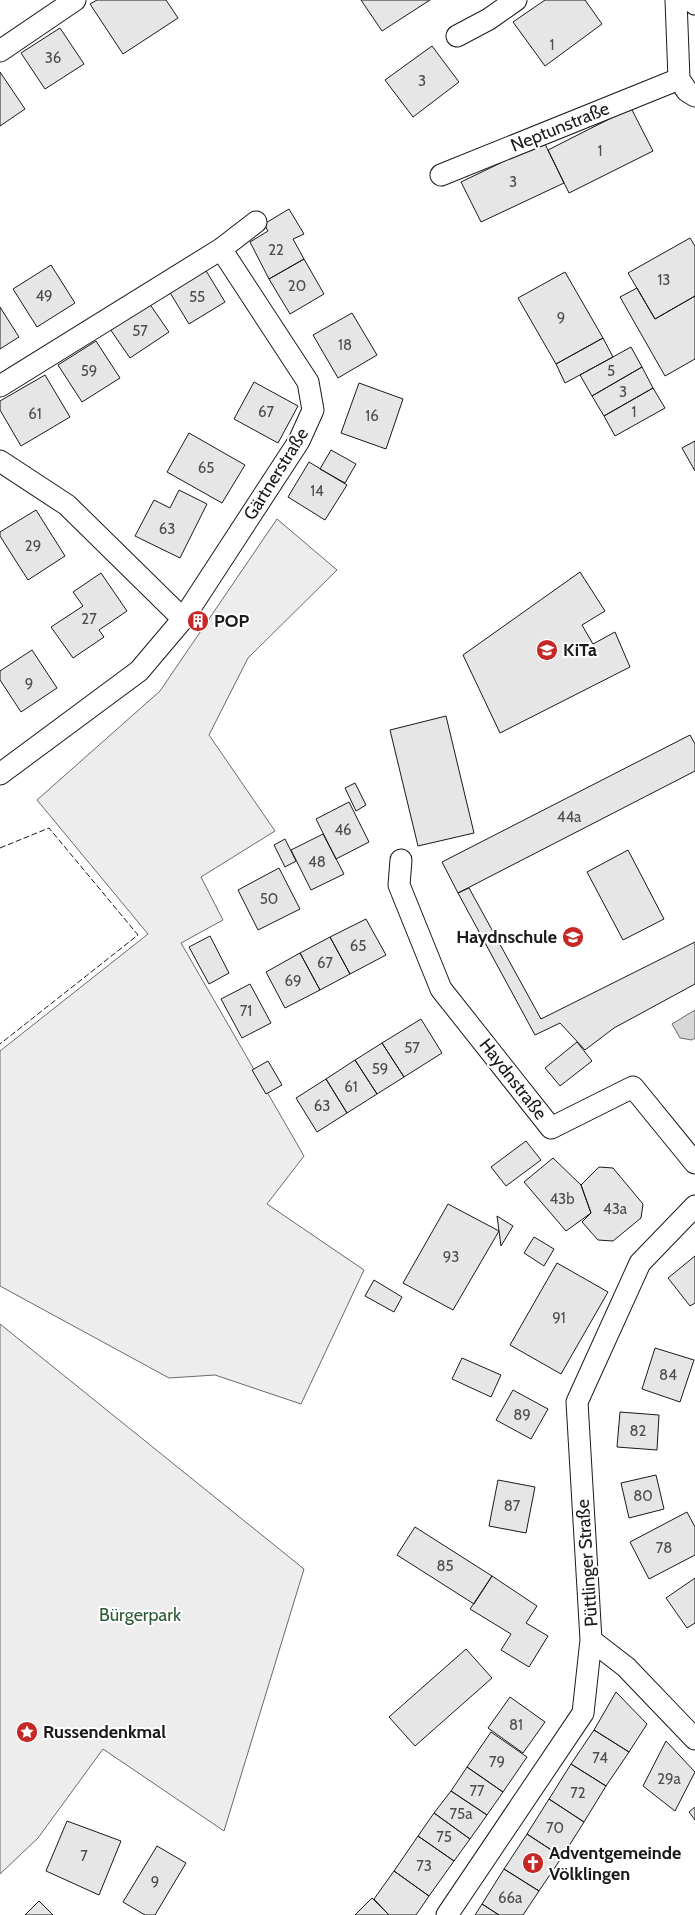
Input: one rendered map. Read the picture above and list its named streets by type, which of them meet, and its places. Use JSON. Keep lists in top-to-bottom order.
{
  "streets": {
    "street": [
      "Neptunstraße",
      "Gärtnerstraße",
      "Haydnstraße",
      "Püttlinger Straße"
    ]
  },
  "parks": ["Bürgerpark"],
  "places": {
    "building": ["POP"],
    "school or university": ["KiTa", "Haydnschule"],
    "place": ["Russendenkmal"],
    "church": ["Adventgemeinde Völklingen"]
  },
  "house_numbers": [
    "1",
    "36",
    "3",
    "1",
    "3",
    "22",
    "13",
    "20",
    "49",
    "55",
    "9",
    "57",
    "18",
    "59",
    "5",
    "3",
    "67",
    "1",
    "61",
    "16",
    "65",
    "14",
    "63",
    "29",
    "27",
    "9",
    "44a",
    "46",
    "48",
    "50",
    "65",
    "67",
    "69",
    "71",
    "57",
    "59",
    "61",
    "63",
    "43b",
    "43a",
    "93",
    "91",
    "84",
    "89",
    "82",
    "80",
    "87",
    "78",
    "85",
    "81",
    "74",
    "79",
    "29a",
    "77",
    "72",
    "75a",
    "70",
    "75",
    "7",
    "73",
    "9",
    "66a"
  ]
}
